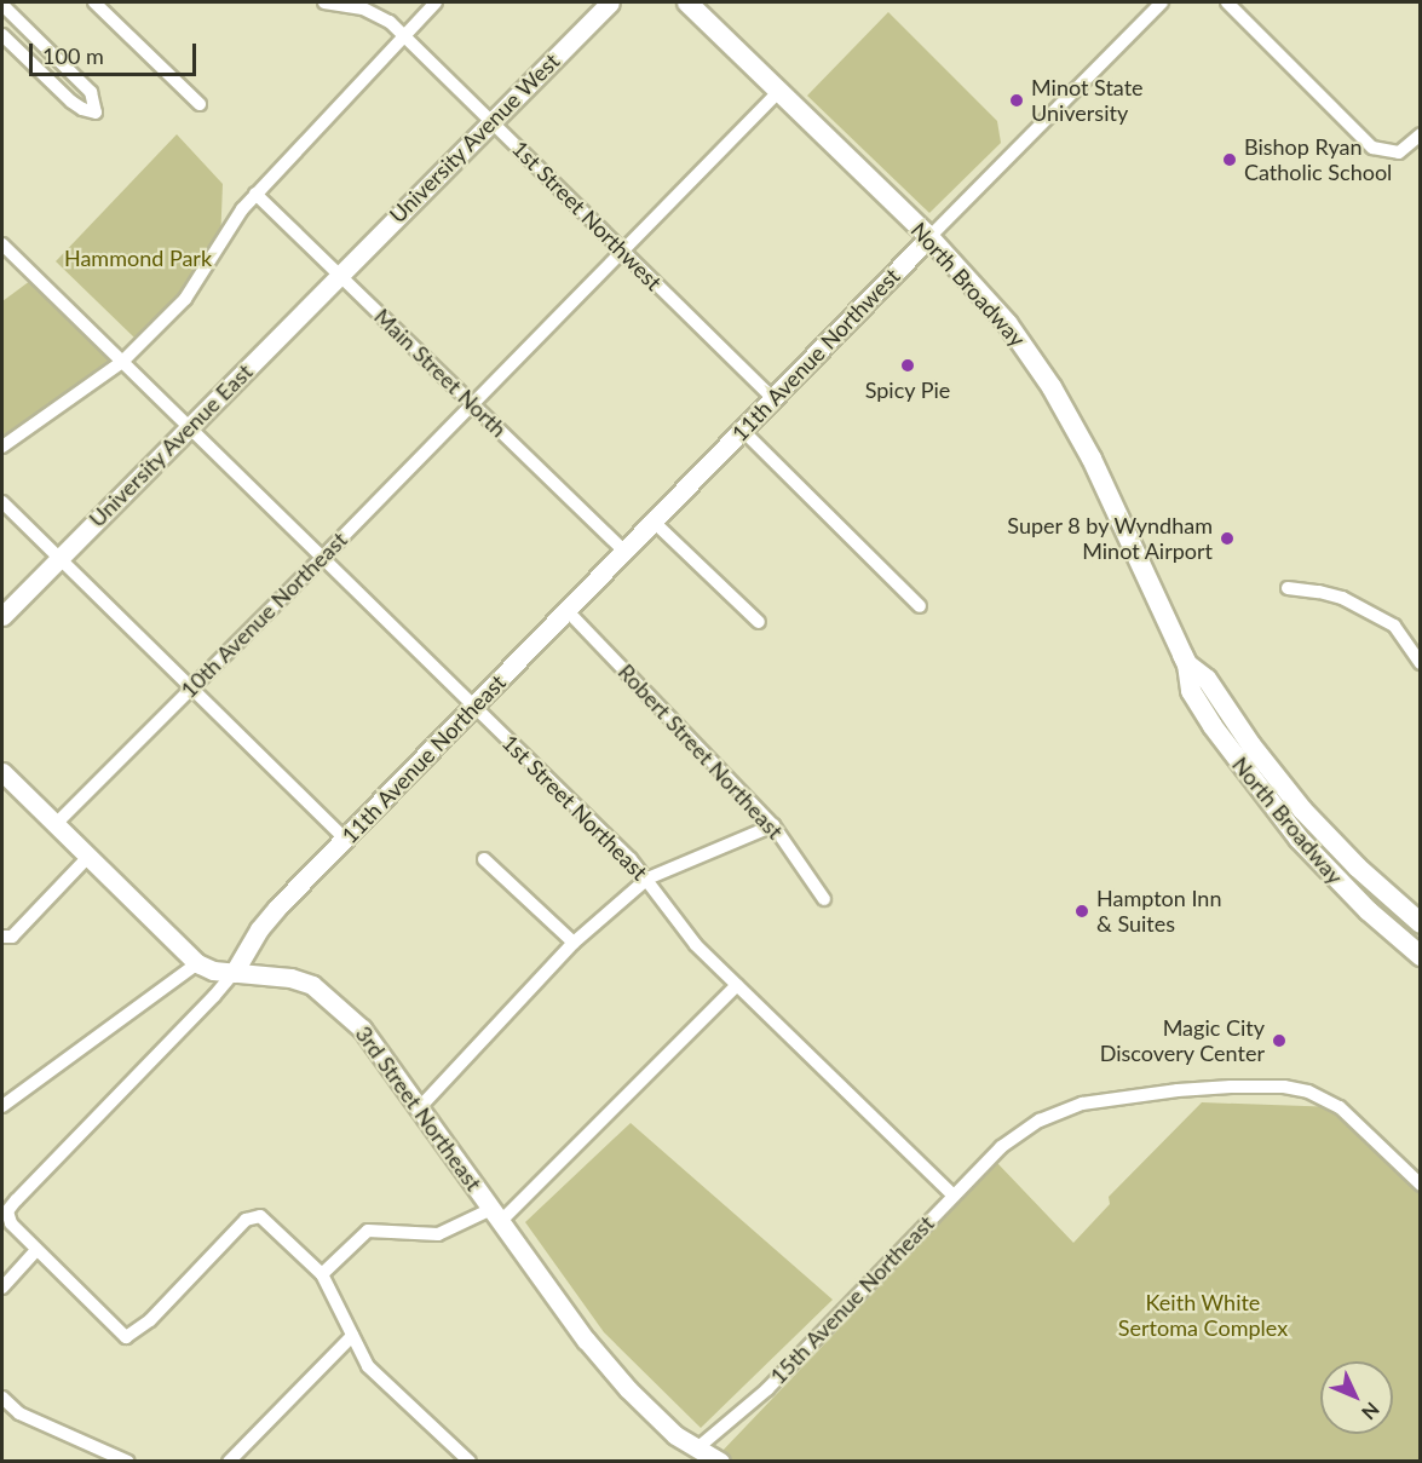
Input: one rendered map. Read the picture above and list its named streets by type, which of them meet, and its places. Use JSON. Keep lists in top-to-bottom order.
{
  "streets": {
    "main road": ["North Broadway"],
    "street": [
      "University Avenue West",
      "1st Street Northwest",
      "11th Avenue Northwest",
      "Main Street North",
      "University Avenue East",
      "10th Avenue Northeast",
      "Robert Street Northeast",
      "11th Avenue Northeast",
      "1st Street Northeast",
      "3rd Street Northeast",
      "15th Avenue Northeast"
    ]
  },
  "crossings": [
    ["University Avenue West", "1st Street Northwest"],
    ["University Avenue West", "Main Street North"],
    ["University Avenue West", "University Avenue East"],
    ["1st Street Northwest", "11th Avenue Northwest"],
    ["1st Street Northwest", "10th Avenue Northeast"],
    ["North Broadway", "11th Avenue Northwest"],
    ["North Broadway", "10th Avenue Northeast"],
    ["11th Avenue Northwest", "Main Street North"],
    ["11th Avenue Northwest", "11th Avenue Northeast"],
    ["Main Street North", "University Avenue East"],
    ["Main Street North", "10th Avenue Northeast"],
    ["Main Street North", "11th Avenue Northeast"],
    ["University Avenue East", "1st Street Northeast"],
    ["10th Avenue Northeast", "1st Street Northeast"],
    ["10th Avenue Northeast", "3rd Street Northeast"],
    ["Robert Street Northeast", "11th Avenue Northeast"],
    ["11th Avenue Northeast", "1st Street Northeast"],
    ["11th Avenue Northeast", "3rd Street Northeast"],
    ["1st Street Northeast", "15th Avenue Northeast"],
    ["3rd Street Northeast", "15th Avenue Northeast"]
  ],
  "parks": ["Hammond Park", "Keith White Sertoma Complex"],
  "places": [
    "Minot State University",
    "Bishop Ryan Catholic School",
    "Spicy Pie",
    "Super 8 by Wyndham Minot Airport",
    "Hampton Inn & Suites",
    "Magic City Discovery Center"
  ],
  "scale_bar": "100 m",
  "north": "bottom right"
}
